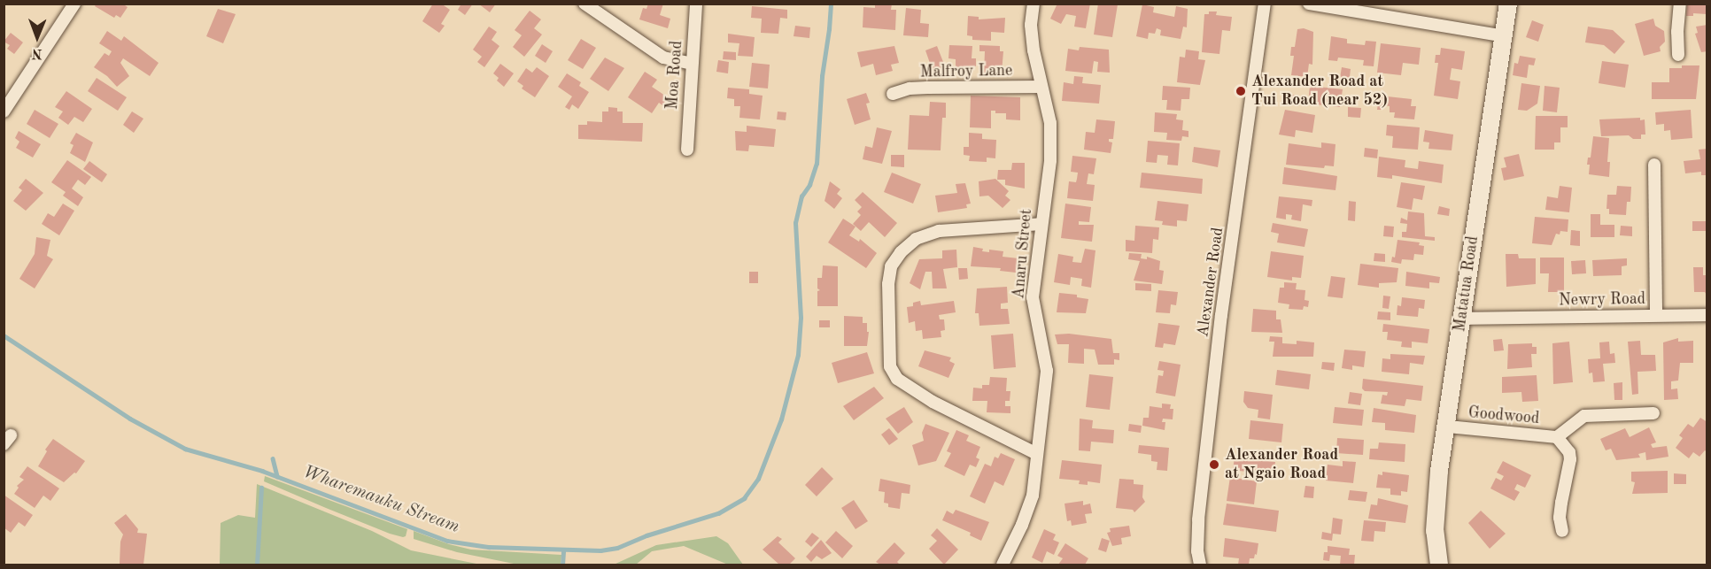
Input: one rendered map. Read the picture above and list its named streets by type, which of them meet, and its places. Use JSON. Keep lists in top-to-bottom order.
{
  "streets": {
    "main road": ["Matatua Road"],
    "street": [
      "Malfroy Lane",
      "Moa Road",
      "Anaru Street",
      "Alexander Road",
      "Newry Road",
      "Goodwood"
    ]
  },
  "crossings": [
    ["Malfroy Lane", "Anaru Street"],
    ["Matatua Road", "Newry Road"],
    ["Matatua Road", "Goodwood"]
  ],
  "water": ["Wharemauku Stream"],
  "places": ["Alexander Road at Tui Road (near 52)", "Alexander Road at Ngaio Road"],
  "north": "bottom"
}
